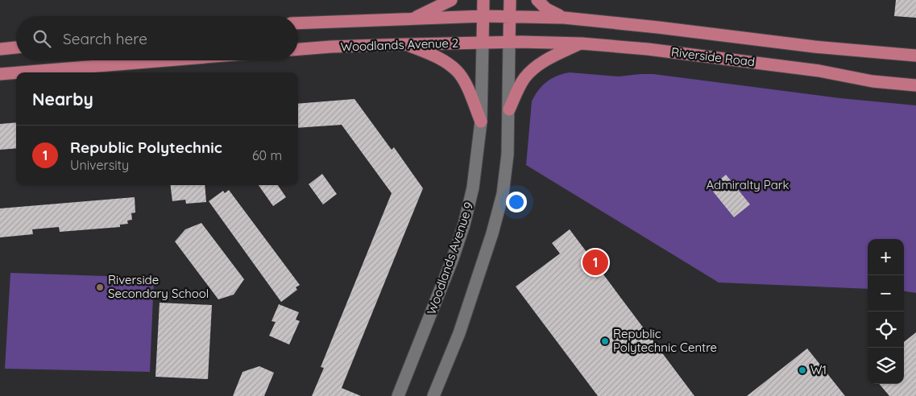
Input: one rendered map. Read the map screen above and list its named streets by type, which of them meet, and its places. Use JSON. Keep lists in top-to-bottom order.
{
  "streets": {
    "main road": ["Woodlands Avenue 2", "Riverside Road", "Woodlands Avenue 9"]
  },
  "crossings": [
    ["Woodlands Avenue 2", "Riverside Road"],
    ["Woodlands Avenue 2", "Woodlands Avenue 9"]
  ],
  "parks": ["Admiralty Park"],
  "places": ["Riverside Secondary School", "Republic Polytechnic Centre", "W1"],
  "page": {
    "search": "Search here",
    "heading": "Nearby",
    "list": [
      {
        "mark": "1",
        "name": "Republic Polytechnic",
        "note": "University",
        "value": "60 m"
      }
    ],
    "map_buttons": ["+", "−"],
    "pins": "1"
  }
}
